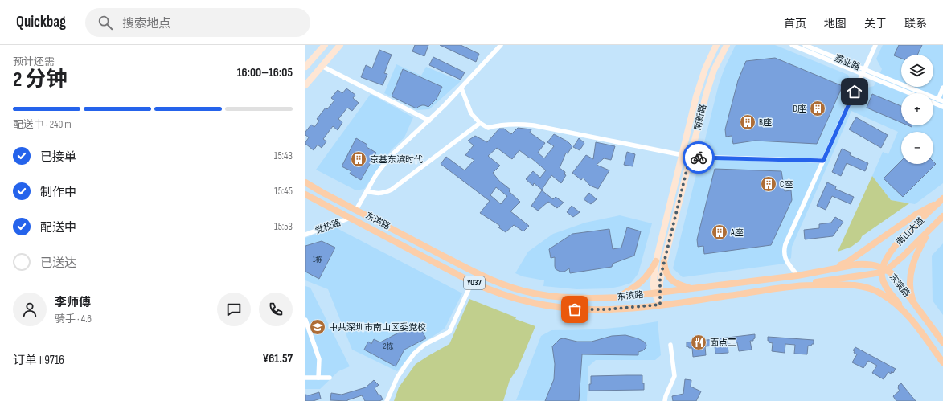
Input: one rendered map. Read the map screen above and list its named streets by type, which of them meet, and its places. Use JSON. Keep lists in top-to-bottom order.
{
  "streets": {
    "main road": [
      "南新路",
      "东滨路",
      "南山大道",
      "Y037"
    ],
    "street": ["荔业路", "党校路"]
  },
  "crossings": [
    ["南新路", "东滨路"],
    ["东滨路", "党校路"],
    ["东滨路", "南山大道"]
  ],
  "places": {
    "building": [
      "D座",
      "B座",
      "京基东滨时代",
      "C座",
      "A座"
    ],
    "school or university": ["中共深圳市南山区委党校"],
    "restaurant": ["面点王"]
  },
  "house_numbers": ["1栋", "2栋"],
  "page": {
    "header": "Quickbag",
    "search": "搜索地点",
    "nav": [
      "首页",
      "地图",
      "关于",
      "联系"
    ],
    "heading": ["2 分钟", "预计还需", "16:00–16:05"],
    "panel": [
      "李师傅",
      "骑手 · 4.6",
      "订单 #9716",
      "¥61.57"
    ],
    "map_buttons": ["+", "−"],
    "bar": "配送中 · 240 m",
    "list": [
      ["已接单", "15:43"],
      ["制作中", "15:45"],
      ["配送中", "15:53"],
      "已送达"
    ]
  }
}
